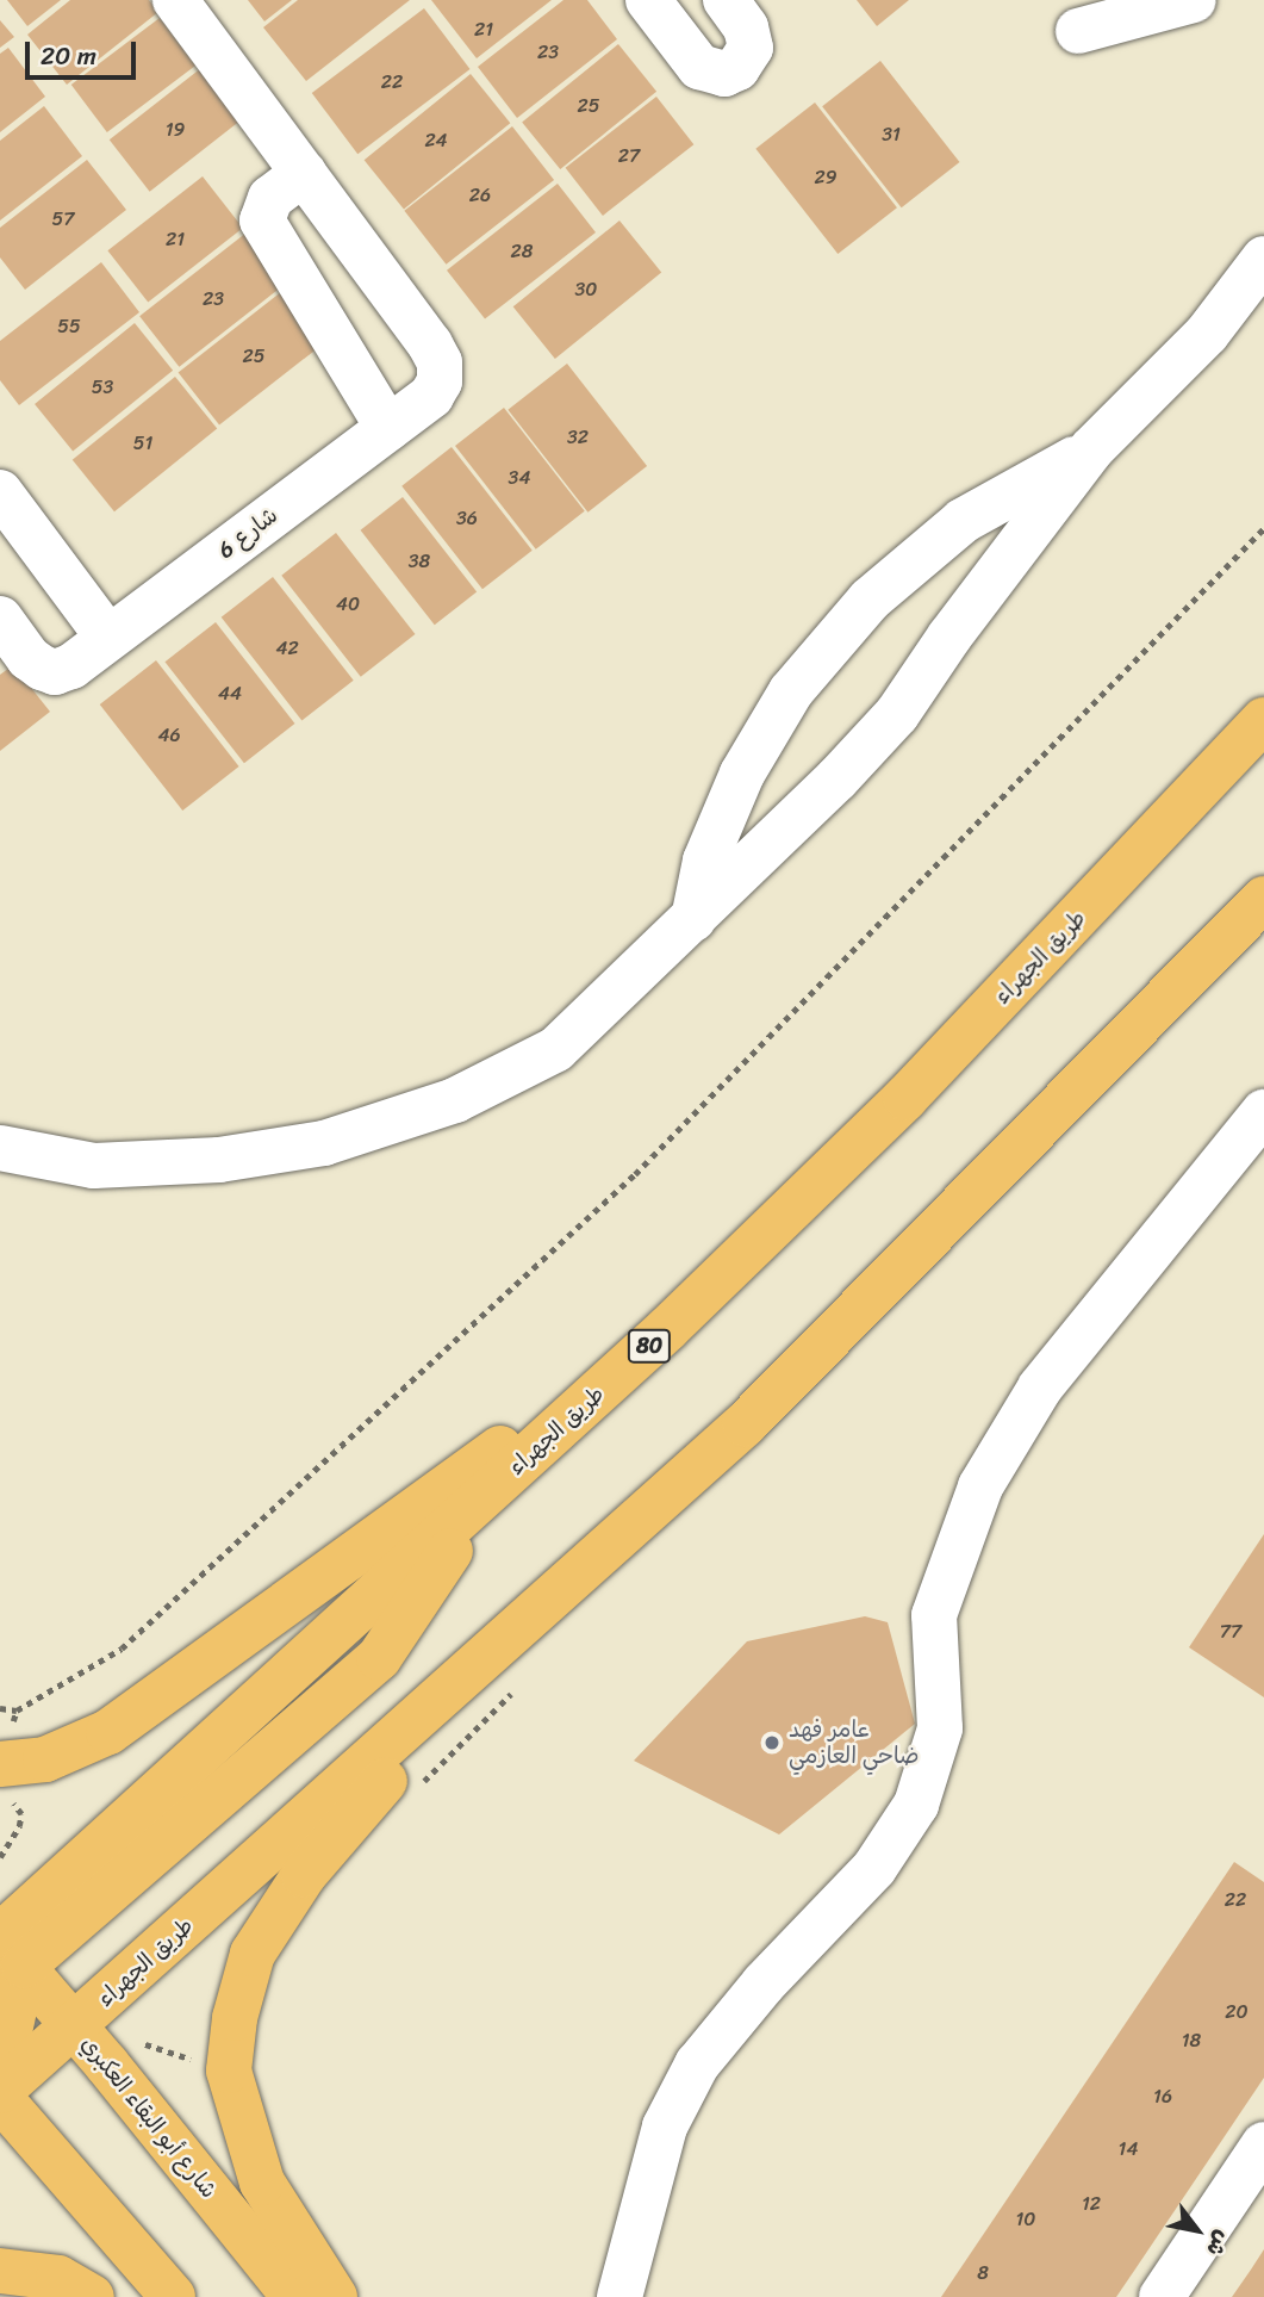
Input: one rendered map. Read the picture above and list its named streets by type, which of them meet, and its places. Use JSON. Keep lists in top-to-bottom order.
{
  "streets": {
    "main road": ["طريق الجهراء", "80", "شارع أبو البقاء العكبري"],
    "street": ["شارع 6"]
  },
  "crossings": [
    ["طريق الجهراء", "شارع أبو البقاء العكبري"]
  ],
  "places": ["عامر فهد ضاحي العازمي"],
  "house_numbers": [
    "21",
    "23",
    "22",
    "25",
    "19",
    "31",
    "24",
    "27",
    "29",
    "26",
    "57",
    "21",
    "28",
    "30",
    "23",
    "55",
    "25",
    "53",
    "32",
    "51",
    "34",
    "36",
    "38",
    "40",
    "42",
    "44",
    "46",
    "77",
    "22",
    "20",
    "18",
    "16",
    "14",
    "12",
    "10",
    "8"
  ],
  "scale_bar": "20 m",
  "north": "bottom right"
}
